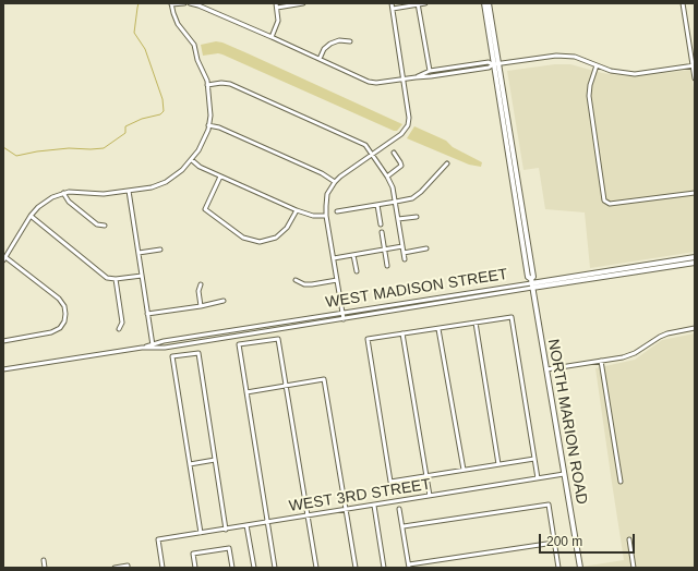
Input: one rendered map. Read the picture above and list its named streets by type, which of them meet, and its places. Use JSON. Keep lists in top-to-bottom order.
{
  "streets": {
    "main road": ["WEST MADISON STREET", "NORTH MARION ROAD"],
    "street": ["WEST 3RD STREET"]
  },
  "crossings": [
    ["WEST MADISON STREET", "NORTH MARION ROAD"],
    ["NORTH MARION ROAD", "WEST 3RD STREET"]
  ],
  "scale_bar": "200 m"
}
